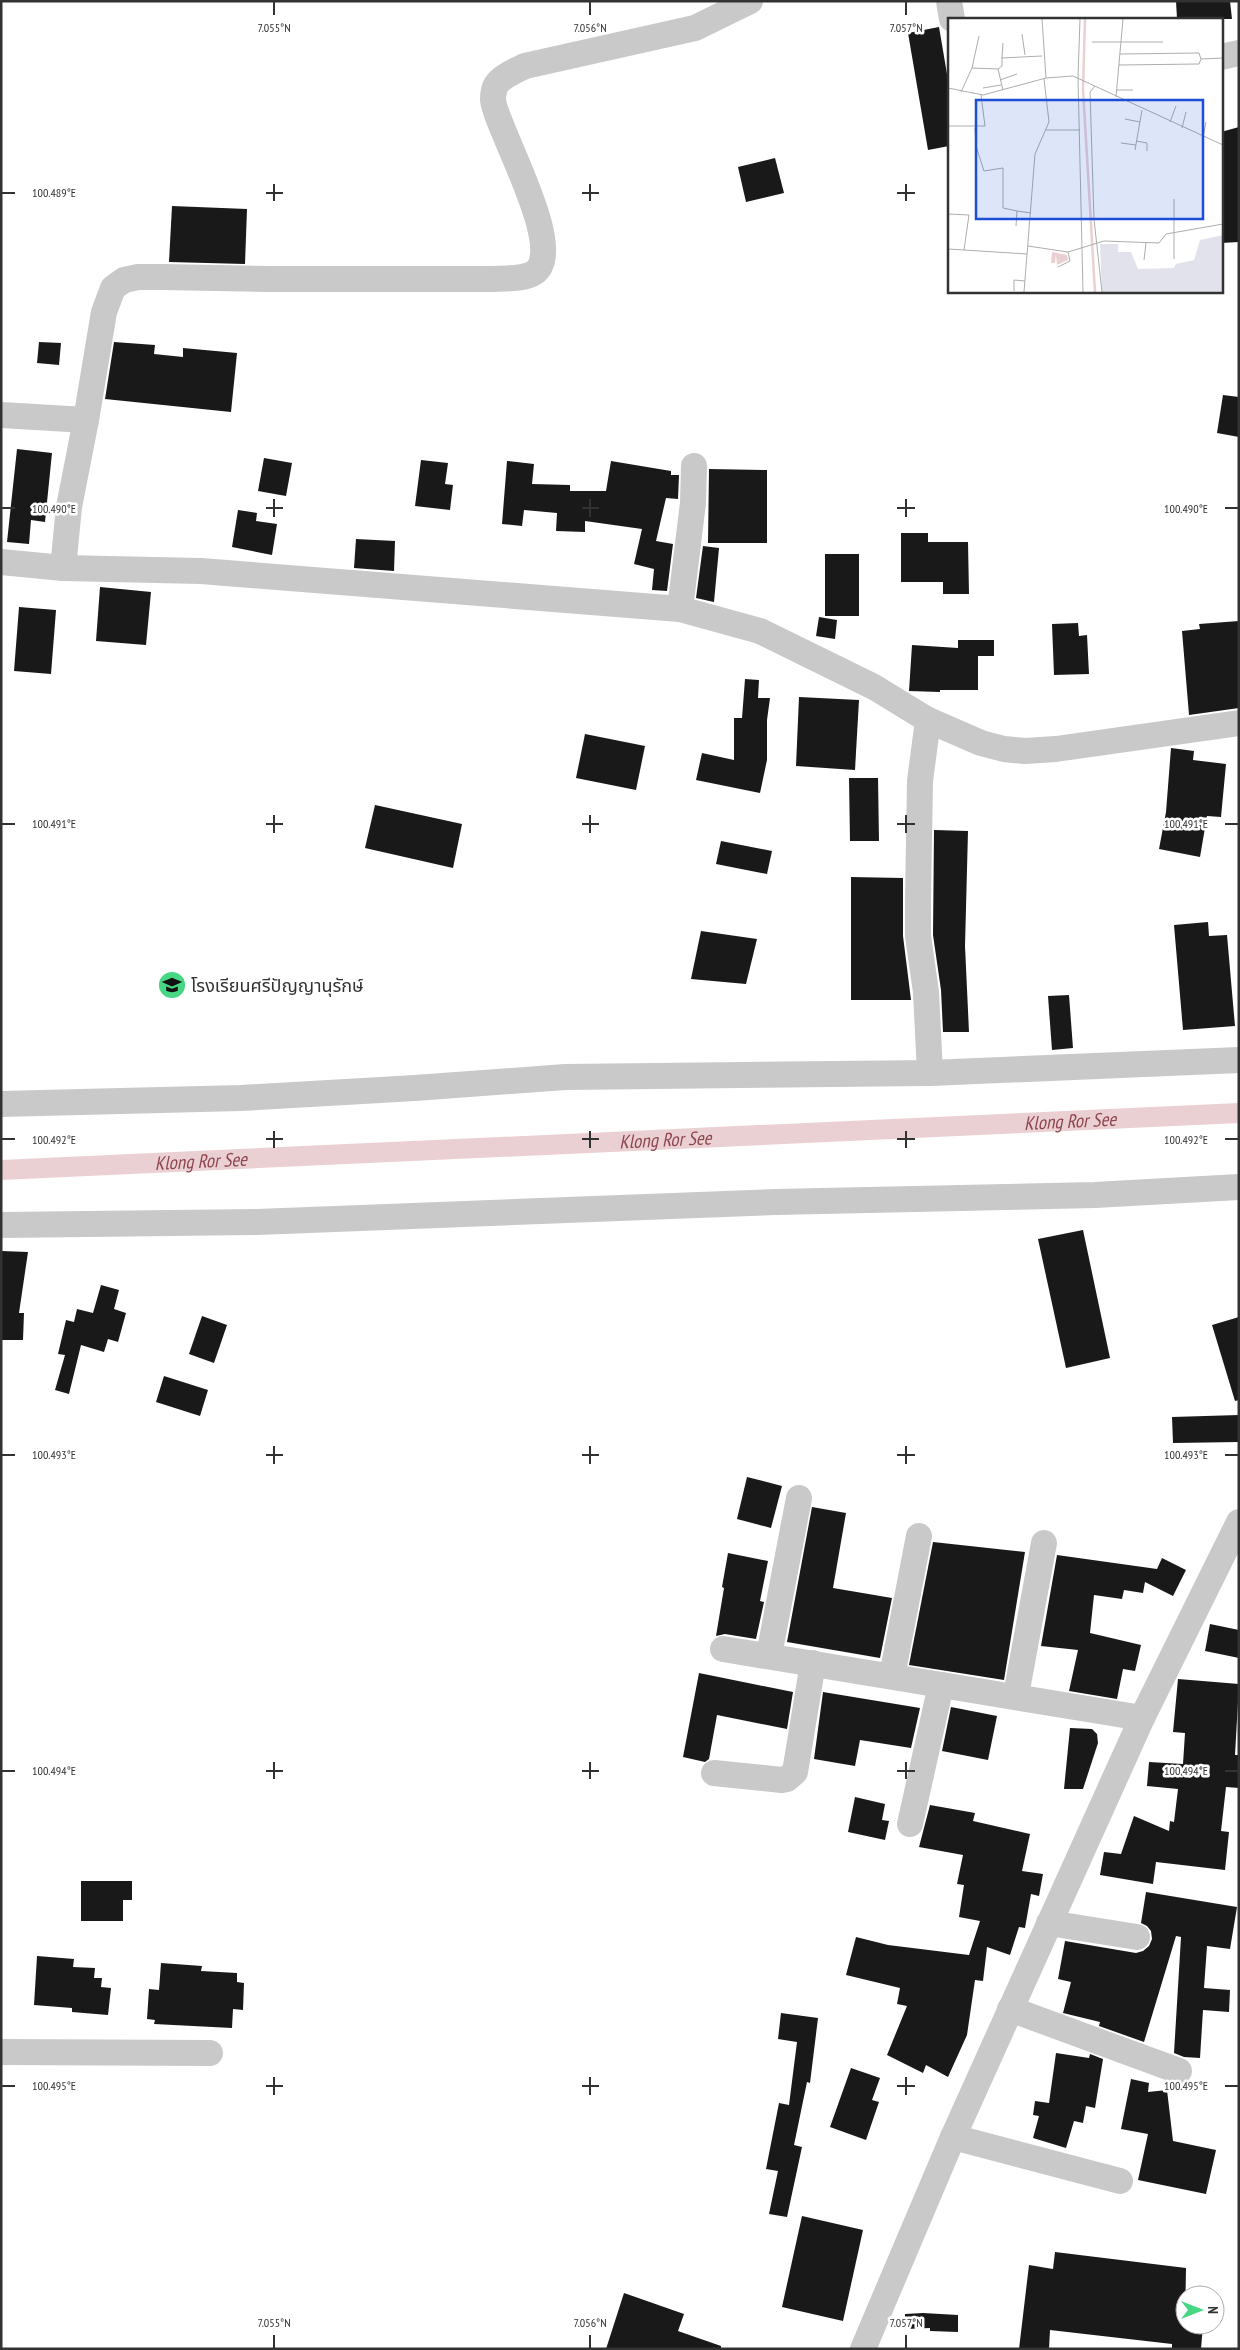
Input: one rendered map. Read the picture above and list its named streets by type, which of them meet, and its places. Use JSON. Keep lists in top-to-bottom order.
{
  "water": ["Klong Ror See"],
  "places": {
    "school or university": ["โรงเรียนศรีปัญญานุรักษ์"]
  },
  "north": "right",
  "coordinates": [
    "7.055°N",
    "7.056°N",
    "7.057°N",
    "100.489°E",
    "100.490°E",
    "100.491°E",
    "100.492°E",
    "100.493°E",
    "100.494°E",
    "100.495°E"
  ]
}
